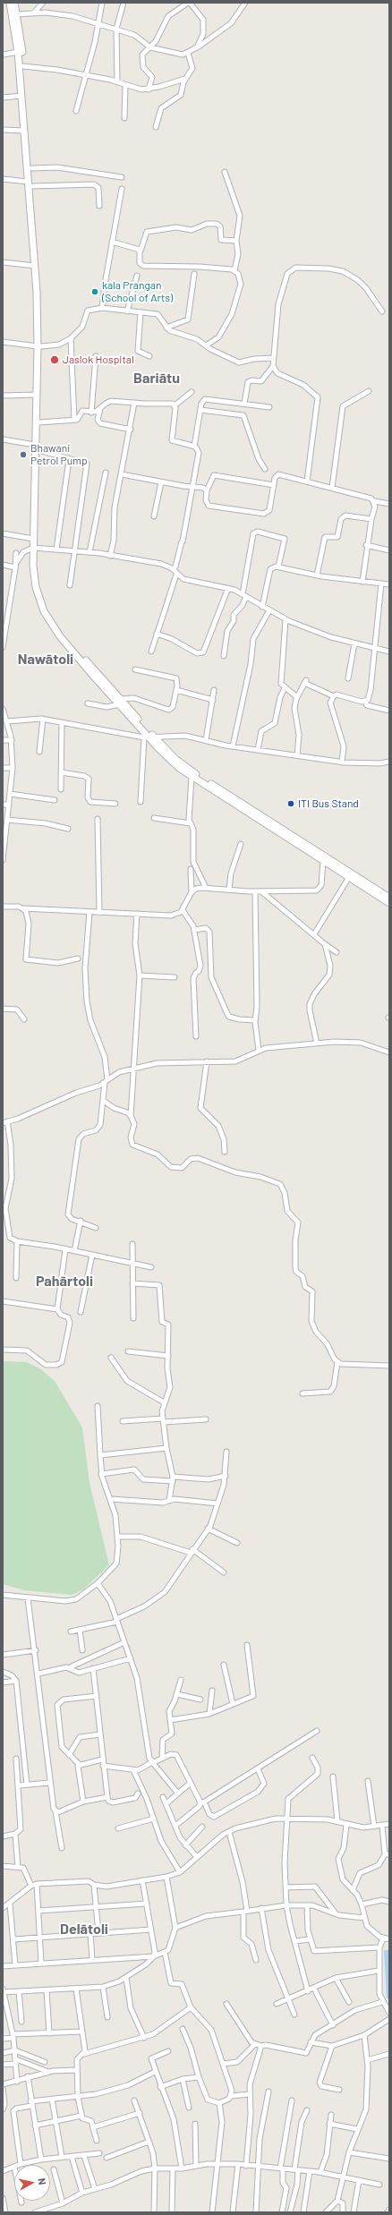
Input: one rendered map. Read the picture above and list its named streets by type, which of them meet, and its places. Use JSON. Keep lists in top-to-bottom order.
{
  "districts": [
    "Bariātu",
    "Nawātoli",
    "Pahārtoli",
    "Delātoli"
  ],
  "places": [
    "kala Prangan (School of Arts)",
    "Jaslok Hospital",
    "Bhawani Petrol Pump",
    "ITI Bus Stand"
  ],
  "north": "right"
}
